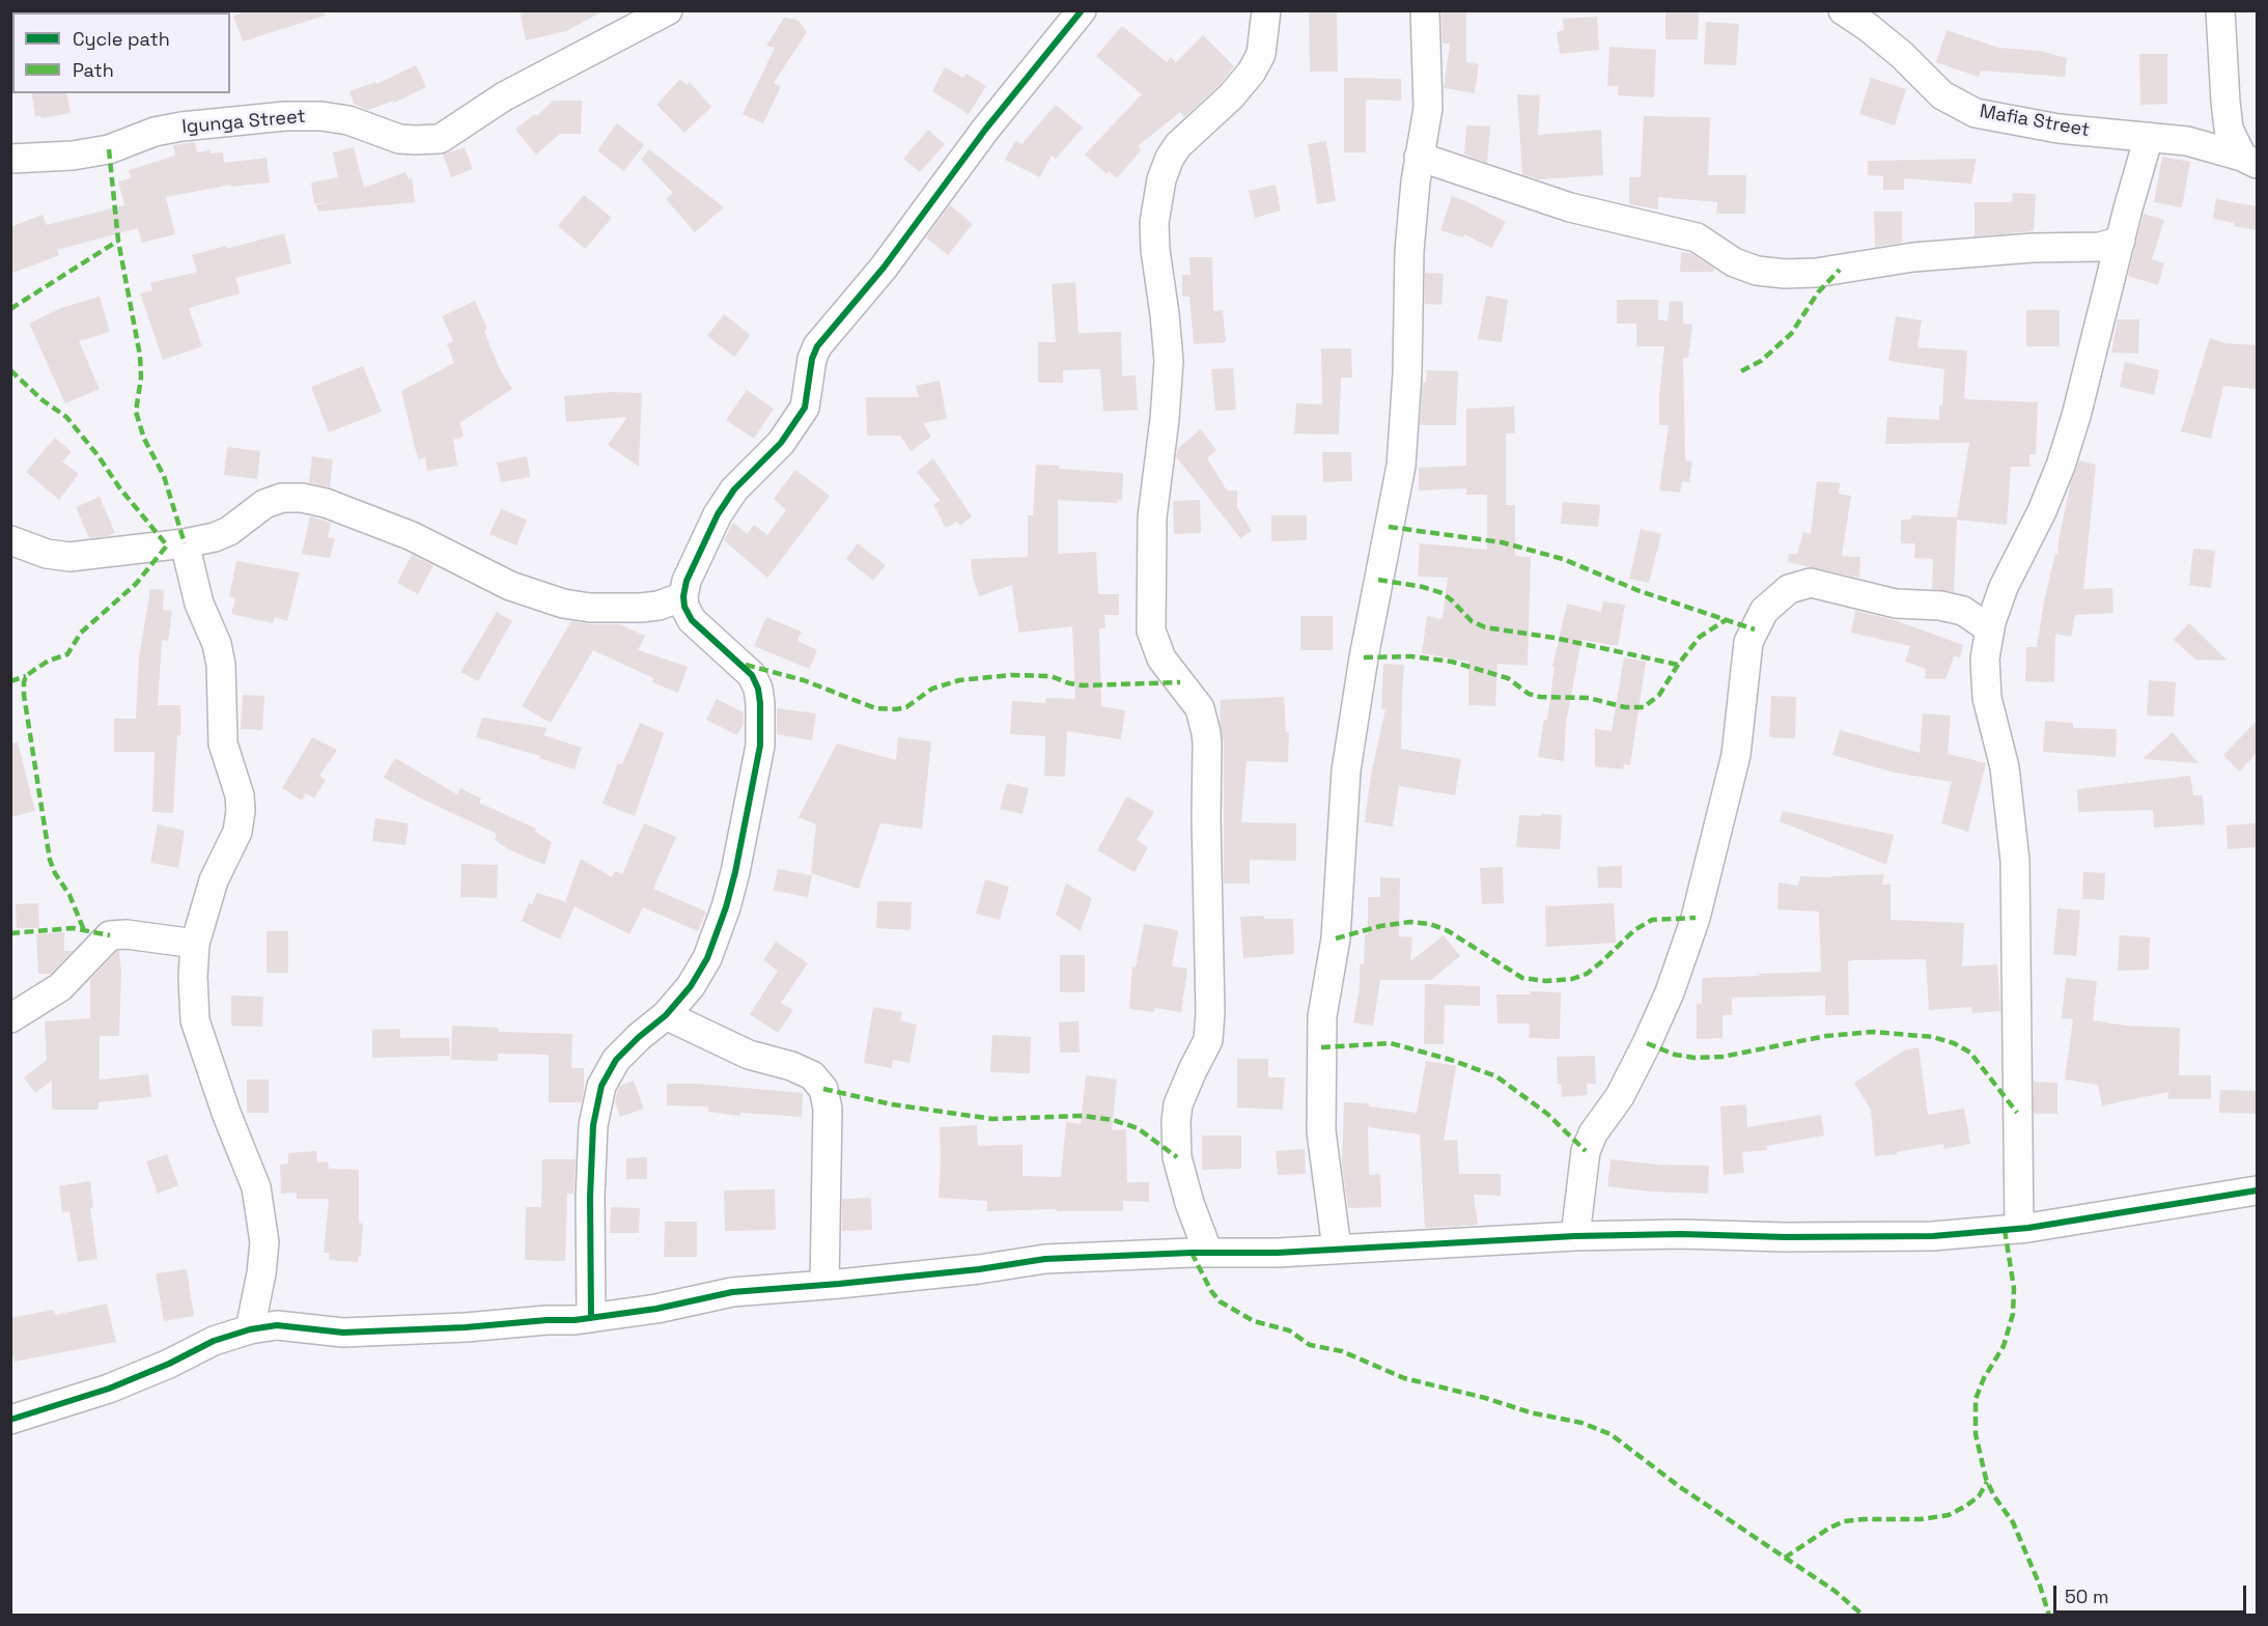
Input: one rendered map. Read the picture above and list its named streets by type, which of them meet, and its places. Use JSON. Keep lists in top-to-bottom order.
{
  "streets": {
    "street": ["Mafia Street", "Igunga Street"]
  },
  "legend": ["Cycle path", "Path"],
  "scale_bar": "50 m"
}
